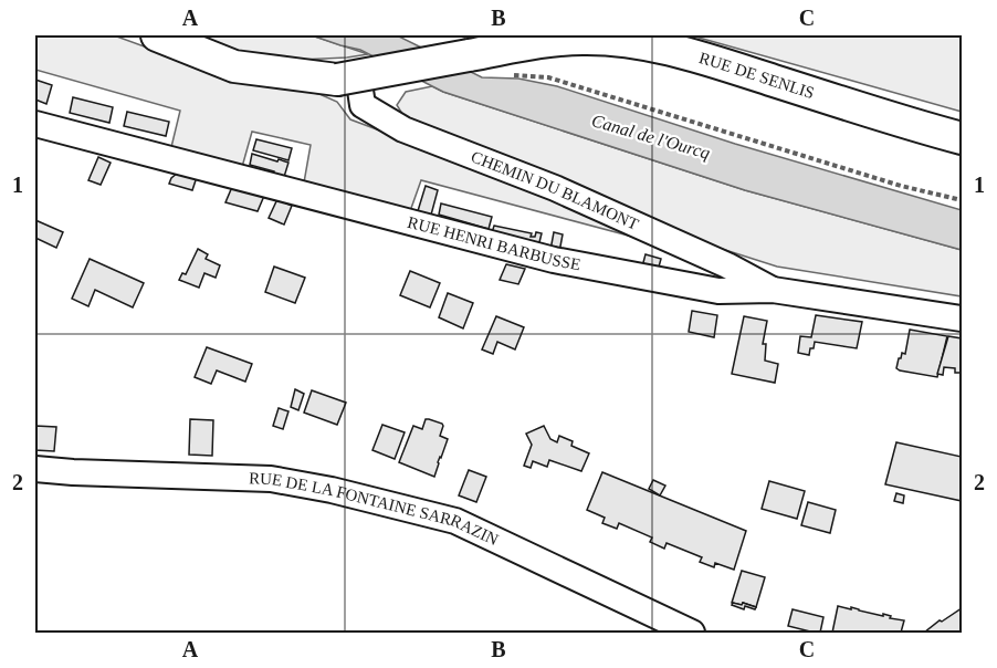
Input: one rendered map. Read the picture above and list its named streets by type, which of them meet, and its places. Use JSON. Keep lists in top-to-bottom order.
{
  "streets": {
    "main road": ["RUE DE SENLIS"],
    "street": ["CHEMIN DU BLAMONT", "RUE HENRI BARBUSSE", "RUE DE LA FONTAINE SARRAZIN"]
  },
  "crossings": [
    ["RUE DE SENLIS", "CHEMIN DU BLAMONT"],
    ["CHEMIN DU BLAMONT", "RUE HENRI BARBUSSE"]
  ],
  "water": ["Canal de l'Ourcq"],
  "grid": {
    "columns": ["A", "B", "C"],
    "rows": ["1", "2"]
  }
}
